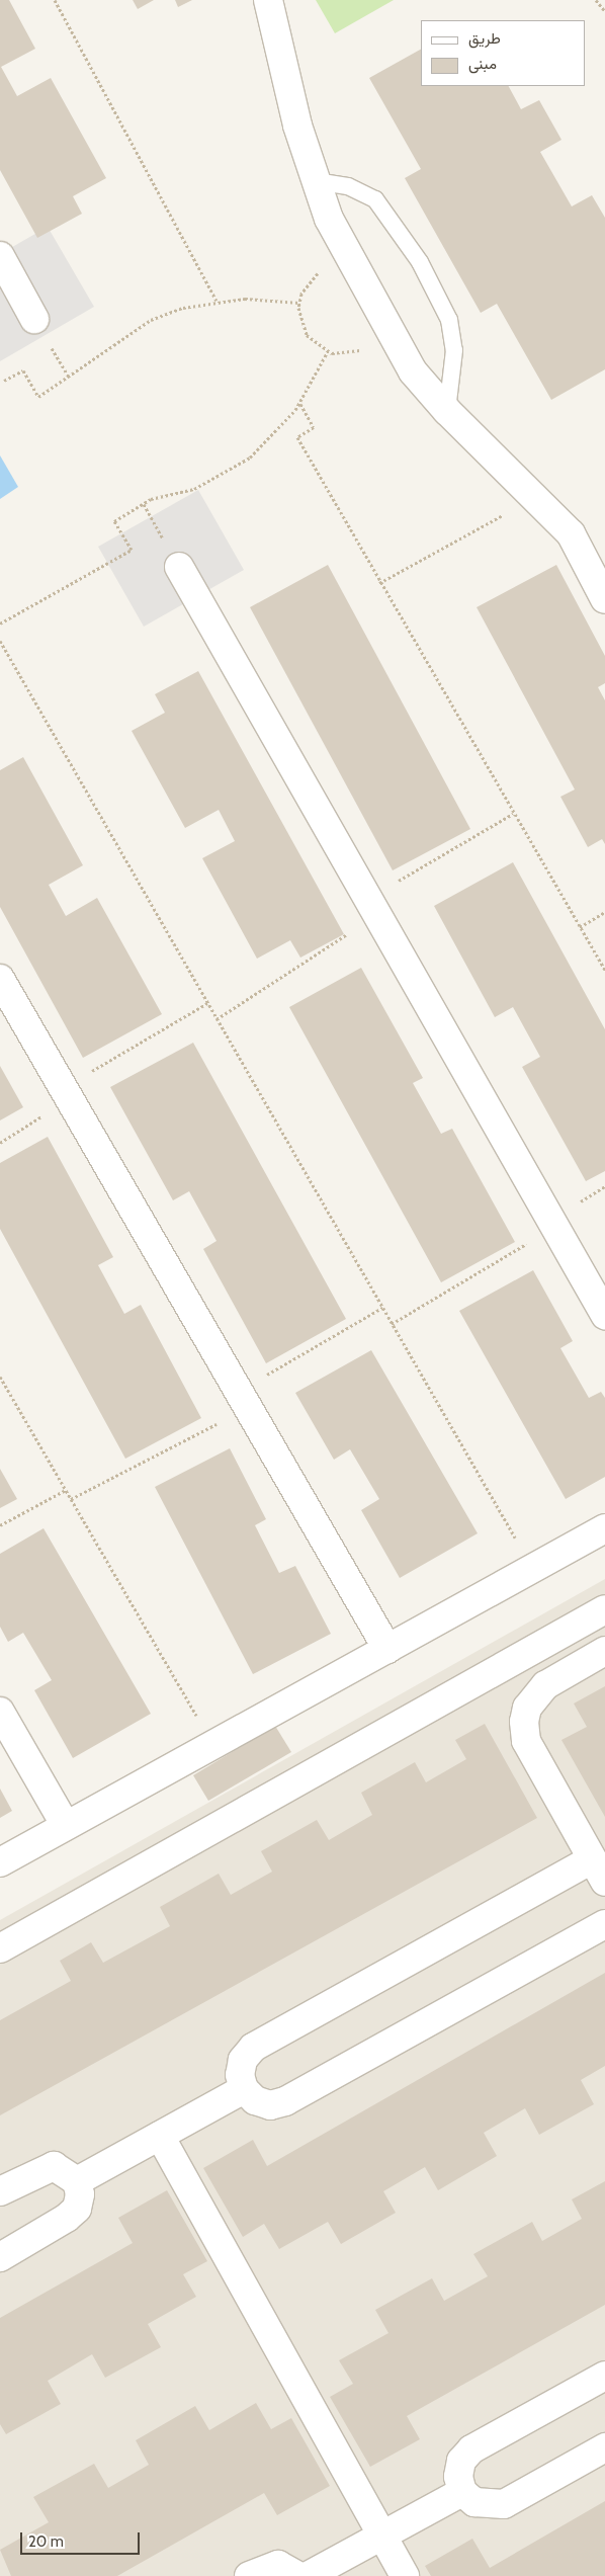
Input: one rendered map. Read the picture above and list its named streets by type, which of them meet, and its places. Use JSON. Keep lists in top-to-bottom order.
{
  "legend": ["طريق", "مبنى"],
  "scale_bar": "20 m"
}
